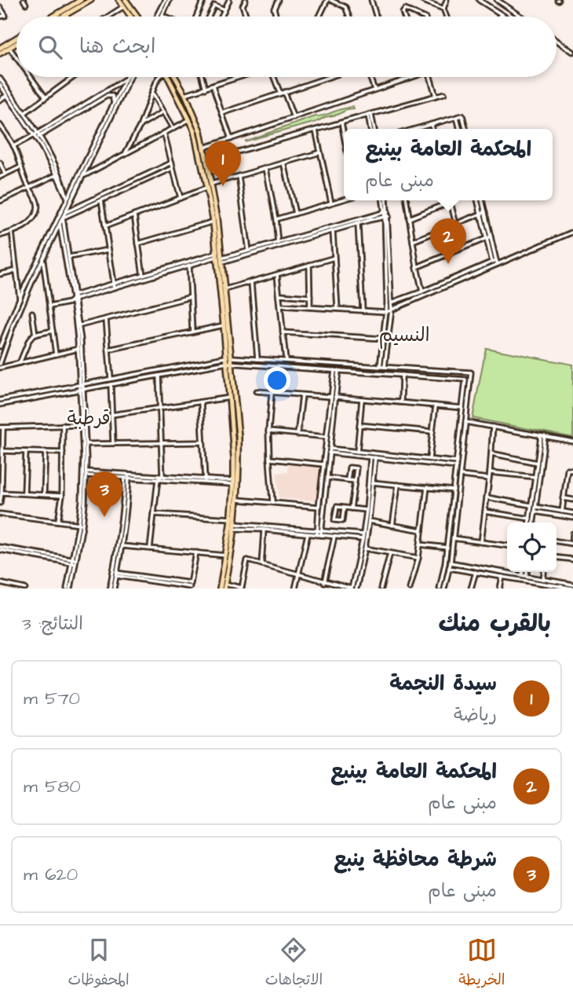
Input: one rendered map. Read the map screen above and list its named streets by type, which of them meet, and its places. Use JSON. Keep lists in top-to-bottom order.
{
  "districts": ["النسيم", "قرطبة"],
  "page": {
    "search": "ابحث هنا",
    "popup": ["المحكمة العامة بينبع", "مبنى عام"],
    "pins": ["1", "2", "3"],
    "heading": ["بالقرب منك", "النتائج: 3"],
    "list": [
      {
        "mark": "1",
        "name": "سيدة النجمة",
        "note": "رياضة",
        "value": "570 m"
      },
      {
        "mark": "2",
        "name": "المحكمة العامة بينبع",
        "note": "مبنى عام",
        "value": "580 m"
      },
      {
        "mark": "3",
        "name": "شرطة محافظة ينبع",
        "note": "مبنى عام",
        "value": "620 m"
      }
    ],
    "nav": ["الخريطة", "الاتجاهات", "المحفوظات"]
  }
}
